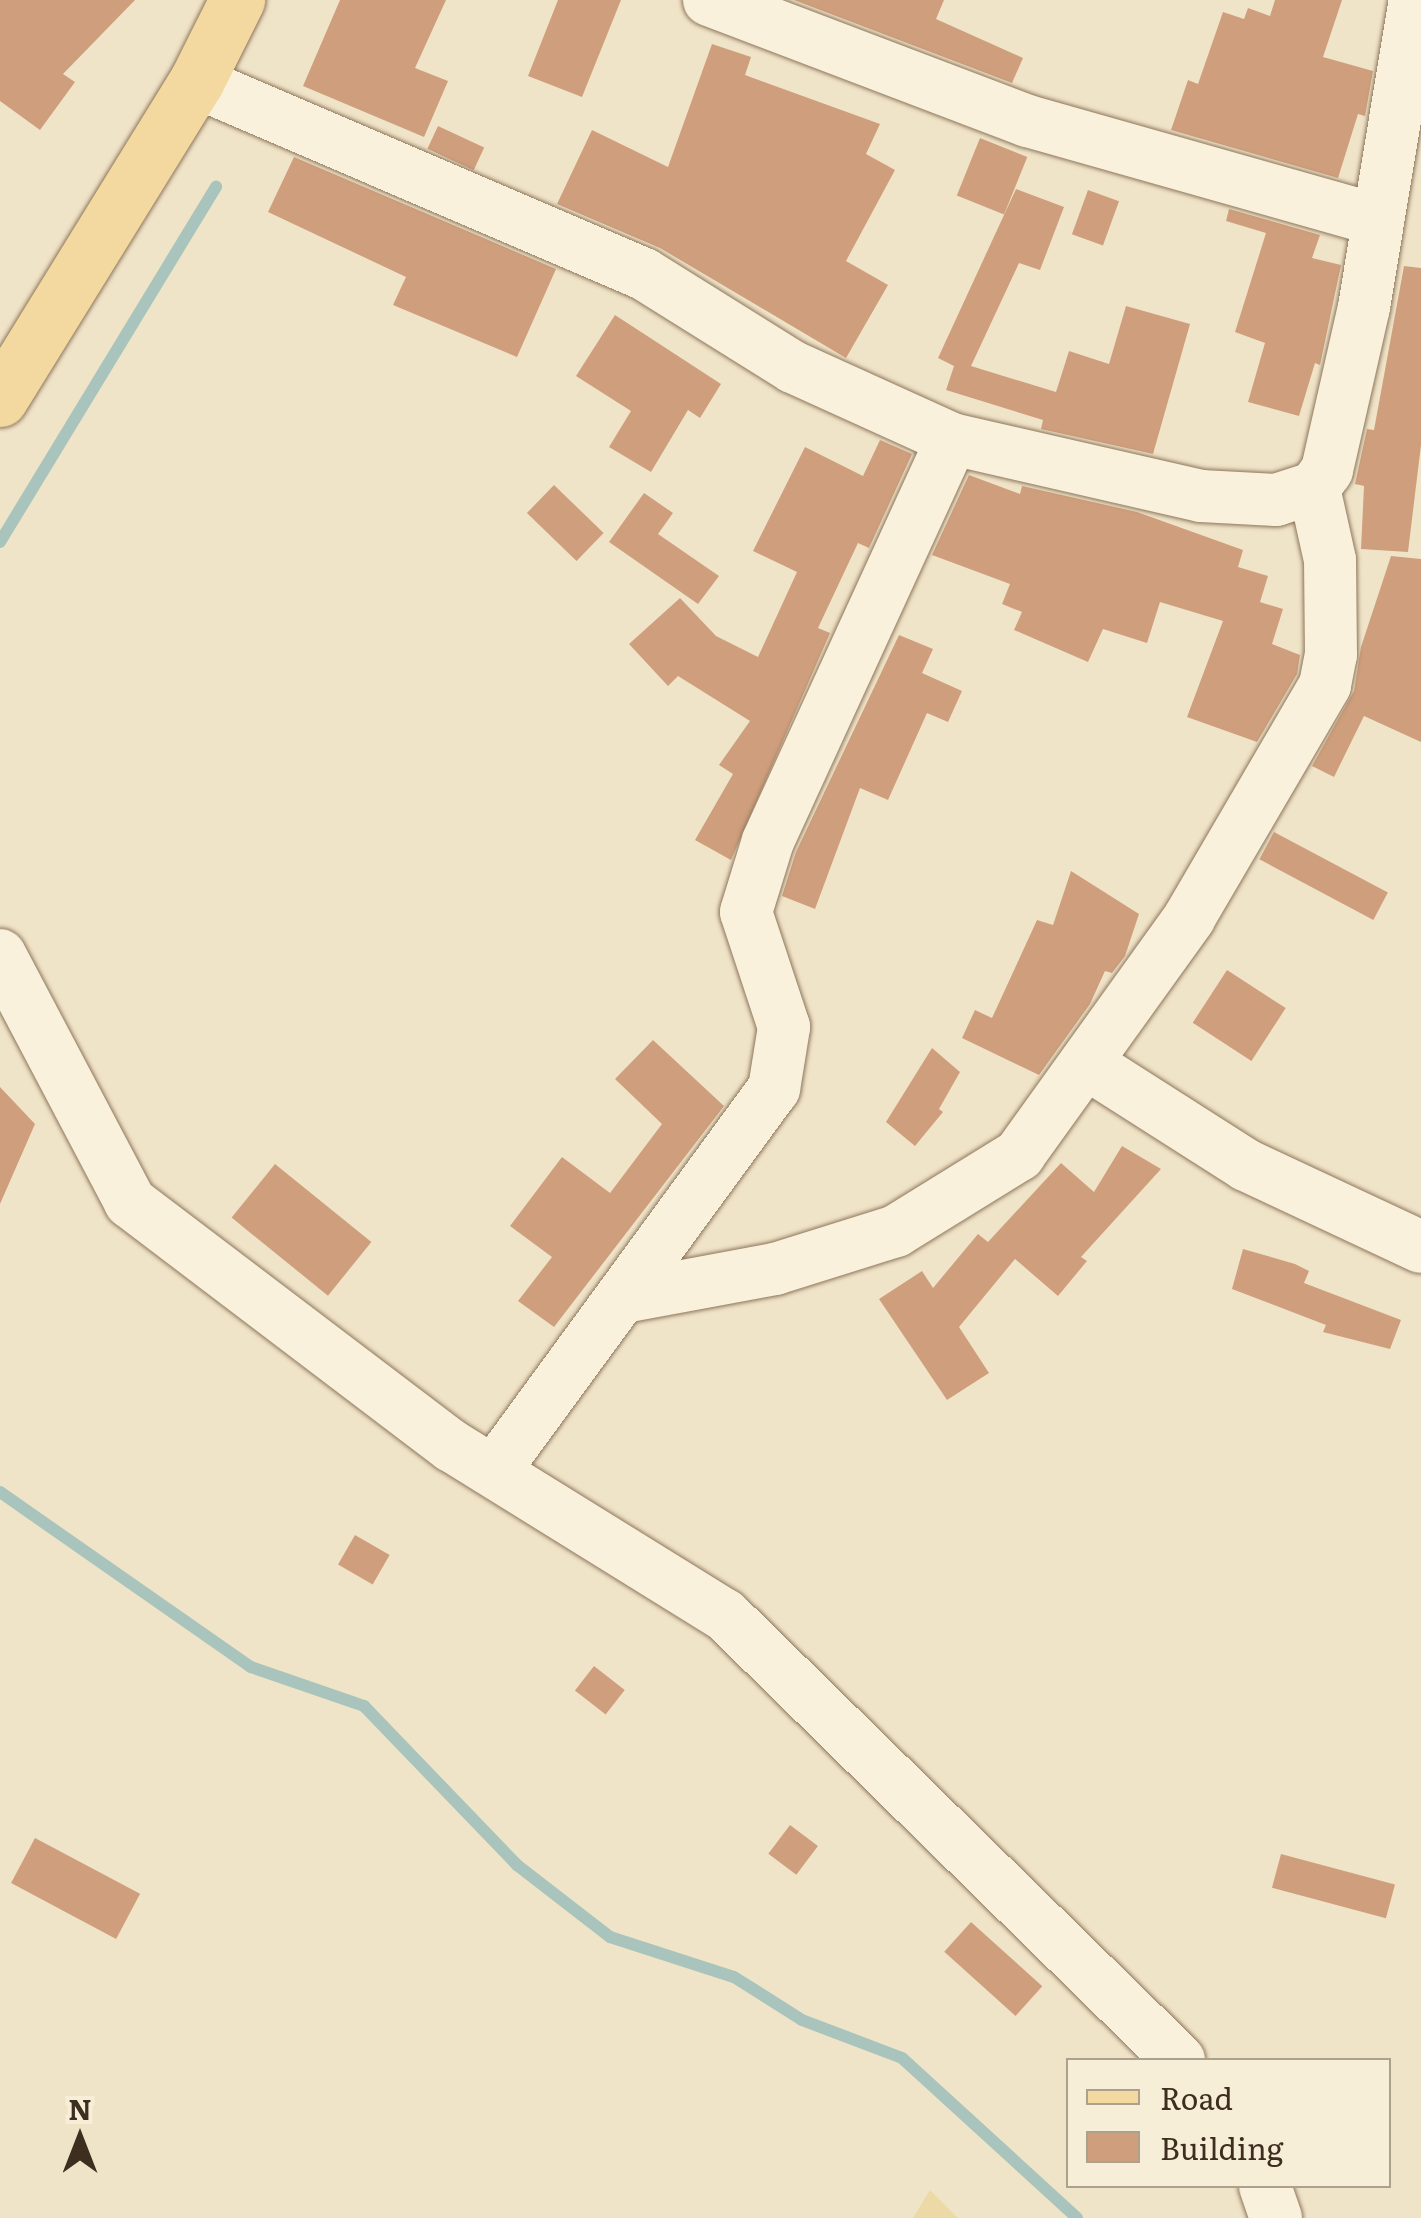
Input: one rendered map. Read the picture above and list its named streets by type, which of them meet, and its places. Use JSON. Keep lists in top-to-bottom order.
{
  "legend": ["Road", "Building"],
  "north": "top"
}
